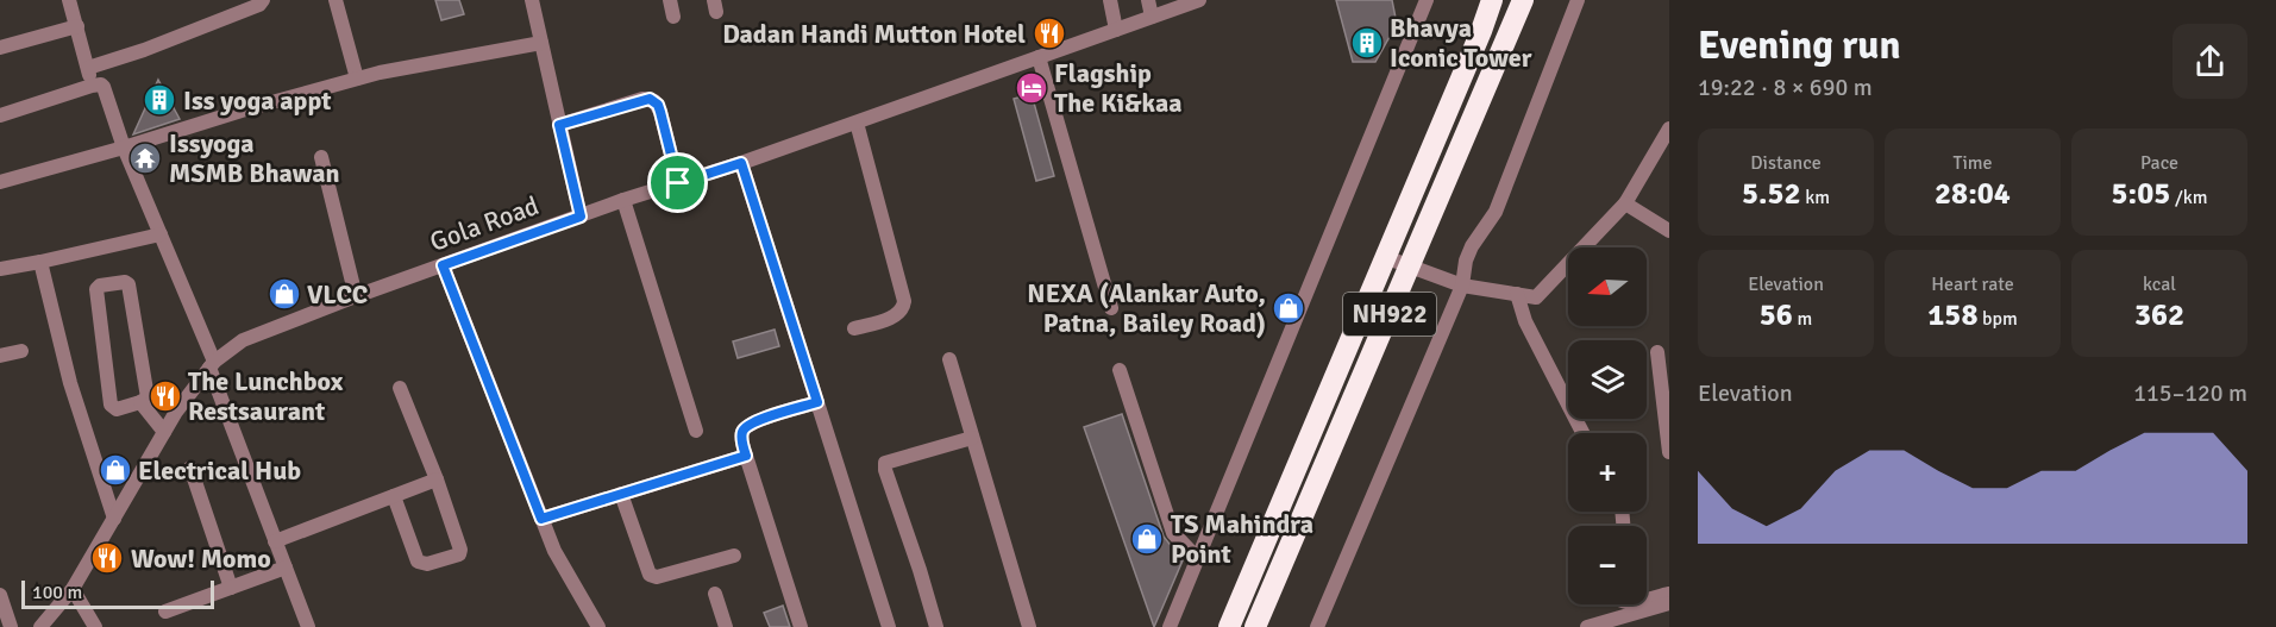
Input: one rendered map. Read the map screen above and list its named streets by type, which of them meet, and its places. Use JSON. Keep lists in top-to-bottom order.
{
  "streets": {
    "highway": ["NH922"],
    "street": ["Gola Road"]
  },
  "places": {
    "restaurant": ["Dadan Handi Mutton Hotel", "The Lunchbox Restsaurant", "Wow! Momo"],
    "building": ["Bhavya Iconic Tower", "Iss yoga appt"],
    "hotel": ["Flagship The Ki&kaa"],
    "temple": ["Issyoga MSMB Bhawan"],
    "shop": [
      "VLCC",
      "NEXA (Alankar Auto, Patna, Bailey Road)",
      "Electrical Hub",
      "TS Mahindra Point"
    ]
  },
  "scale_bar": "100 m",
  "north": "left",
  "page": {
    "heading": ["Evening run", "19:22 · 8 × 690 m"],
    "stats": [
      ["Distance", "5.52 km"],
      ["Time", "28:04"],
      ["Pace", "5:05 /km"],
      ["Elevation", "56 m"],
      ["Heart rate", "158 bpm"],
      ["kcal", "362"]
    ],
    "map_buttons": ["+", "−"],
    "chart": ["Elevation", "115–120 m"],
    "scale": "100 m"
  }
}
